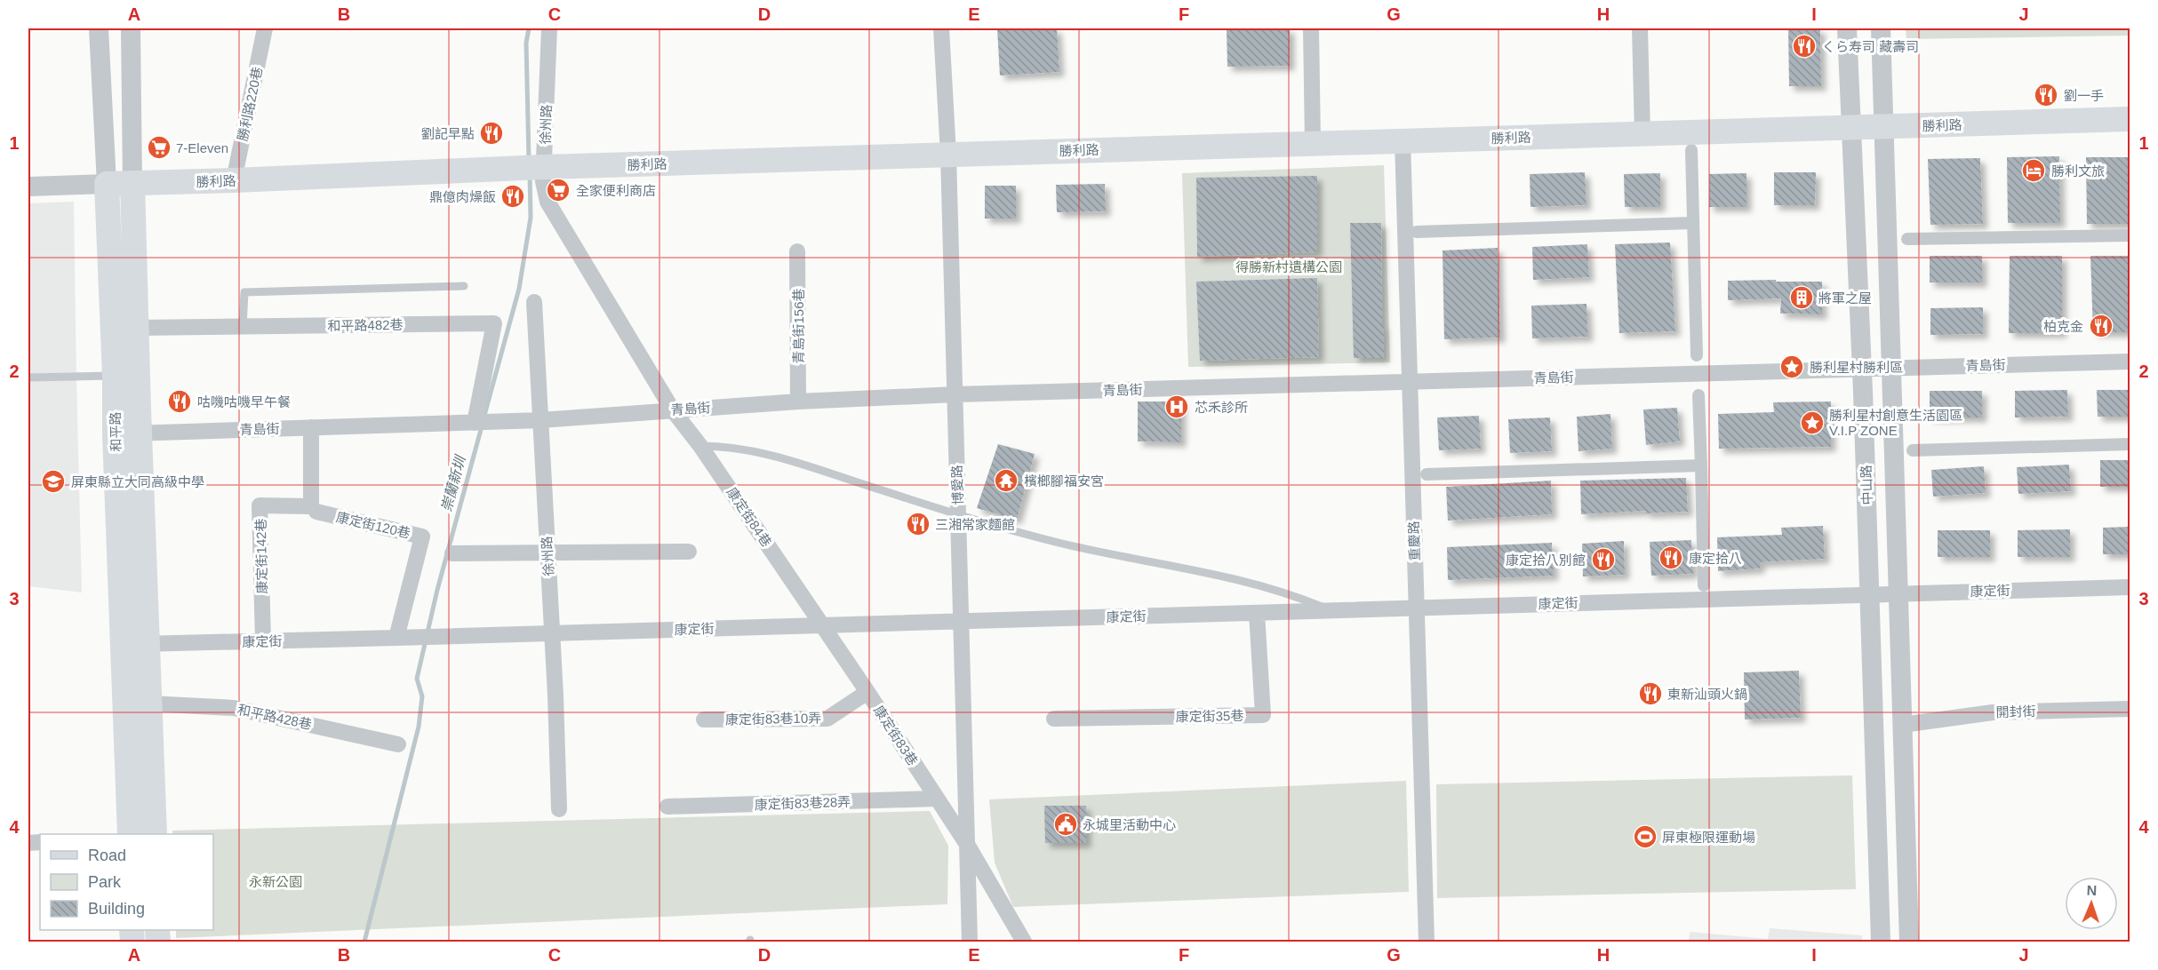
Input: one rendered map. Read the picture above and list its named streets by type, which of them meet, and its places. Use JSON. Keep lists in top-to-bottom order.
{
  "streets": {
    "main road": ["勝利路", "和平路"],
    "street": [
      "勝利路220巷",
      "徐州路",
      "和平路482巷",
      "青島街156巷",
      "青島街",
      "博愛路",
      "中山路",
      "康定街84巷",
      "康定街120巷",
      "重慶路",
      "康定街142巷",
      "康定街",
      "開封街",
      "康定街35巷",
      "和平路428巷",
      "康定街83巷10弄",
      "康定街83巷",
      "康定街83巷28弄"
    ]
  },
  "crossings": [
    ["勝利路220巷", "勝利路"],
    ["徐州路", "勝利路"],
    ["徐州路", "青島街"],
    ["徐州路", "康定街84巷"],
    ["徐州路", "康定街"],
    ["勝利路", "和平路"],
    ["勝利路", "博愛路"],
    ["勝利路", "中山路"],
    ["勝利路", "重慶路"],
    ["和平路482巷", "青島街"],
    ["和平路482巷", "和平路"],
    ["青島街156巷", "青島街"],
    ["青島街", "和平路"],
    ["青島街", "博愛路"],
    ["青島街", "中山路"],
    ["青島街", "康定街84巷"],
    ["青島街", "重慶路"],
    ["青島街", "康定街142巷"],
    ["和平路", "康定街"],
    ["和平路", "和平路428巷"],
    ["博愛路", "康定街"],
    ["博愛路", "康定街83巷"],
    ["中山路", "康定街"],
    ["康定街84巷", "康定街"],
    ["康定街84巷", "康定街83巷"],
    ["康定街120巷", "康定街"],
    ["重慶路", "康定街"],
    ["康定街142巷", "康定街"],
    ["康定街", "康定街35巷"],
    ["康定街", "康定街83巷"],
    ["康定街83巷10弄", "康定街83巷"],
    ["康定街83巷", "康定街83巷28弄"]
  ],
  "water": ["崇蘭新圳"],
  "parks": ["得勝新村遺構公園", "永新公園"],
  "places": {
    "restaurant": [
      "くら寿司 藏壽司",
      "劉一手",
      "劉記早點",
      "鼎億肉燥飯",
      "柏克金",
      "咕嘰咕嘰早午餐",
      "三湘常家麵館",
      "康定拾八",
      "康定拾八別館",
      "東新汕頭火鍋"
    ],
    "supermarket": ["7-Eleven", "全家便利商店"],
    "hotel": ["勝利文旅"],
    "building": ["將軍之屋"],
    "place": ["勝利星村勝利區", "勝利星村創意生活園區 V.I.P ZONE"],
    "hospital": ["芯禾診所"],
    "temple": ["檳榔腳福安宮"],
    "school or university": ["屏東縣立大同高級中學"],
    "public building": ["永城里活動中心"],
    "sports": ["屏東極限運動場"]
  },
  "legend": ["Road", "Park", "Building"],
  "north": "top",
  "grid": {
    "columns": [
      "A",
      "B",
      "C",
      "D",
      "E",
      "F",
      "G",
      "H",
      "I",
      "J"
    ],
    "rows": [
      "1",
      "2",
      "3",
      "4"
    ]
  }
}
